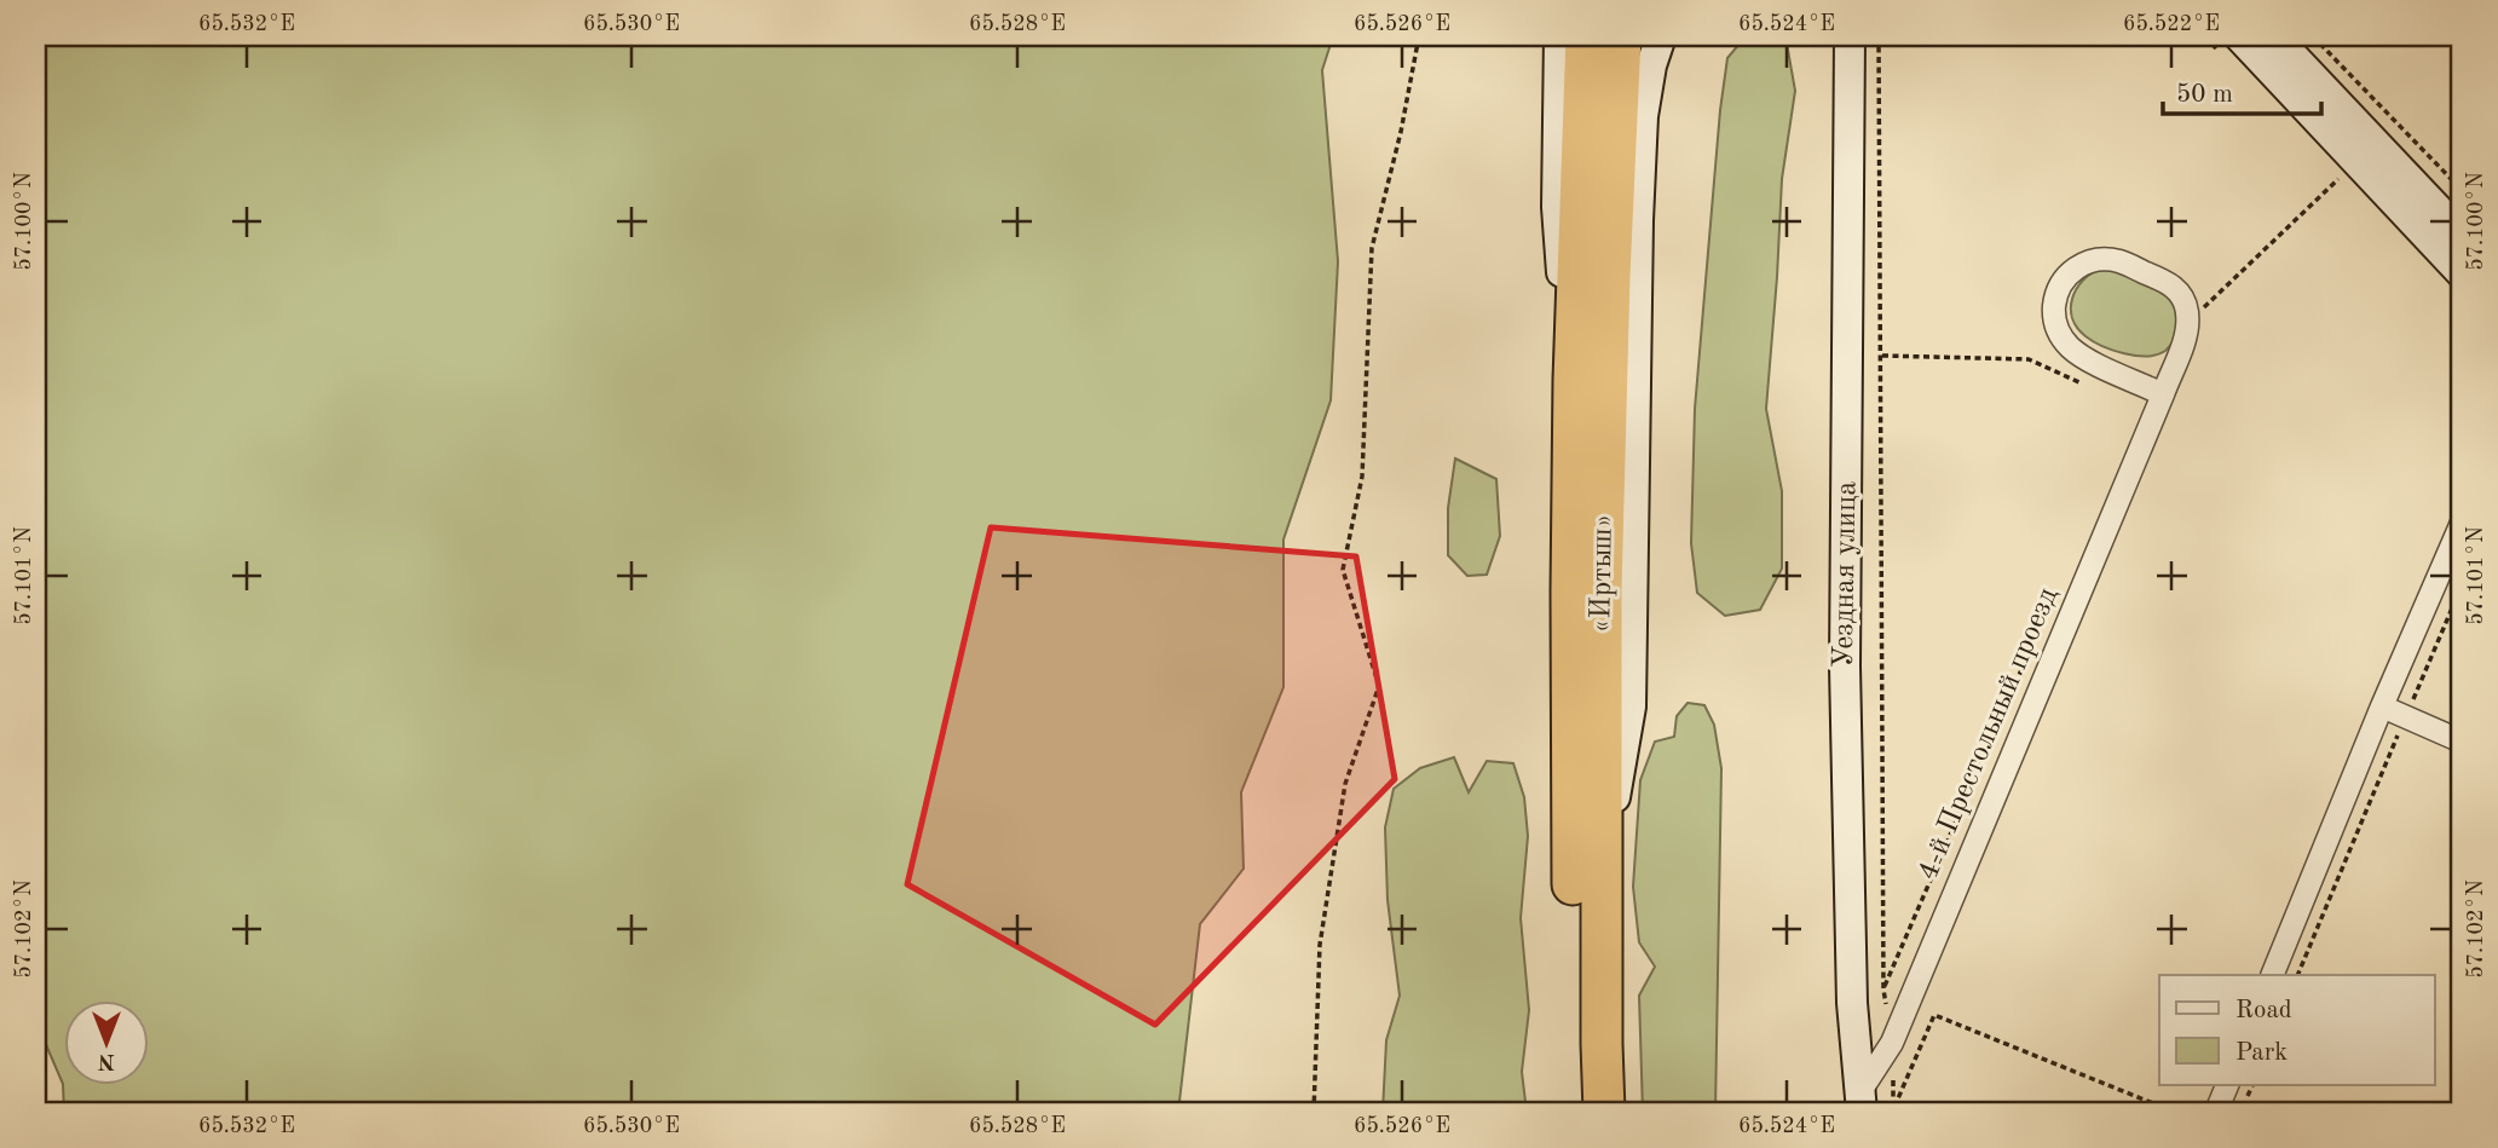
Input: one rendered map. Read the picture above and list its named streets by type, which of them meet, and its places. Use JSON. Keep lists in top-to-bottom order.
{
  "streets": {
    "highway": ["«Иртыш»"],
    "street": ["Уездная улица", "4-й Престольный проезд"]
  },
  "crossings": [
    ["Уездная улица", "4-й Престольный проезд"]
  ],
  "legend": ["Road", "Park"],
  "scale_bar": "50 m",
  "north": "bottom",
  "coordinates": [
    "65.532°E",
    "65.530°E",
    "65.528°E",
    "65.526°E",
    "65.524°E",
    "65.522°E",
    "57.100°N",
    "57.101°N",
    "57.102°N"
  ]
}
